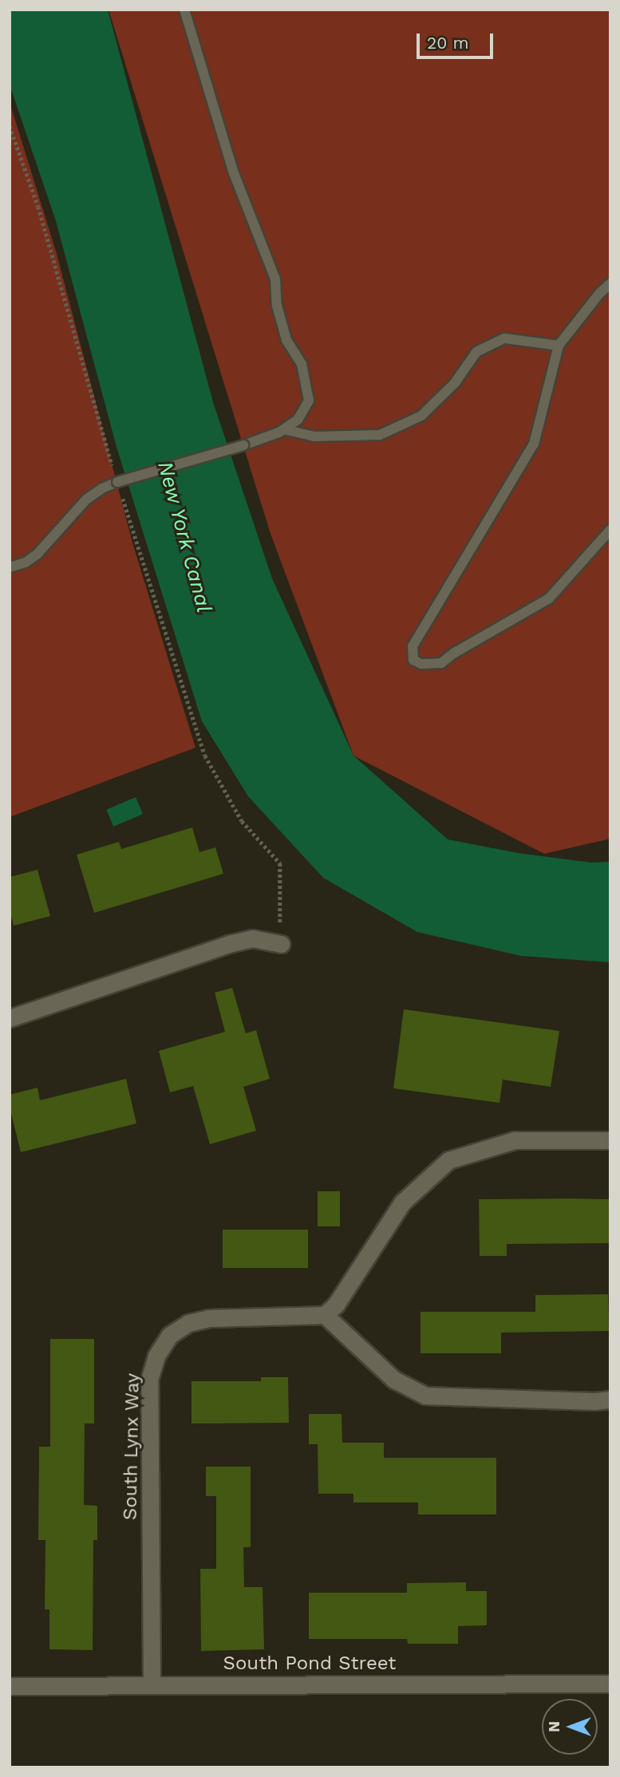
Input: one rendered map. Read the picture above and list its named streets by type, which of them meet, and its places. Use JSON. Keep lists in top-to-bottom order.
{
  "streets": {
    "street": ["South Lynx Way", "South Pond Street"]
  },
  "crossings": [
    ["South Lynx Way", "South Pond Street"]
  ],
  "water": ["New York Canal"],
  "scale_bar": "20 m",
  "north": "left"
}
